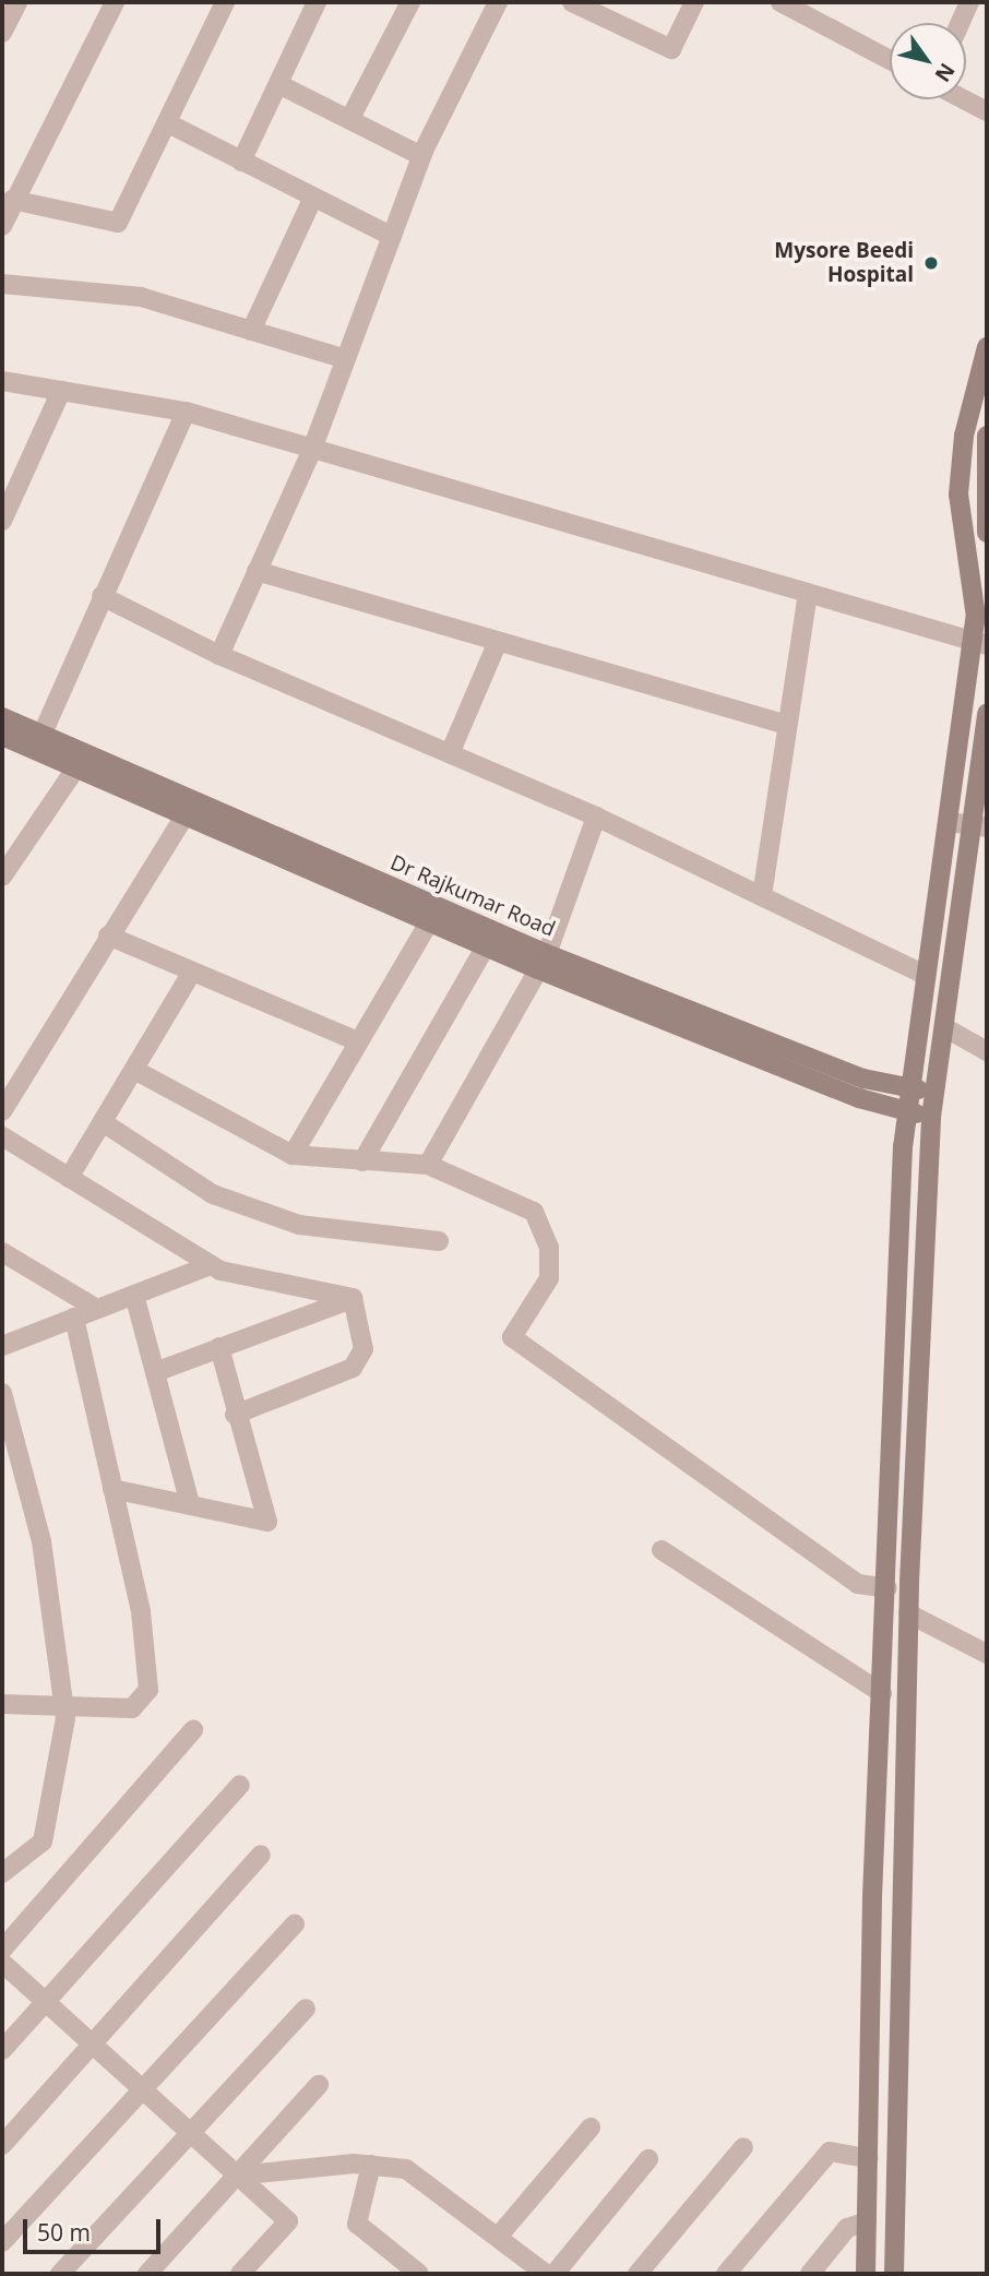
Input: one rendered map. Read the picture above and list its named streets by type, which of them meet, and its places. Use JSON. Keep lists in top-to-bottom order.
{
  "streets": {
    "main road": ["Dr Rajkumar Road"]
  },
  "places": ["Mysore Beedi Hospital"],
  "scale_bar": "50 m",
  "north": "bottom right"
}
